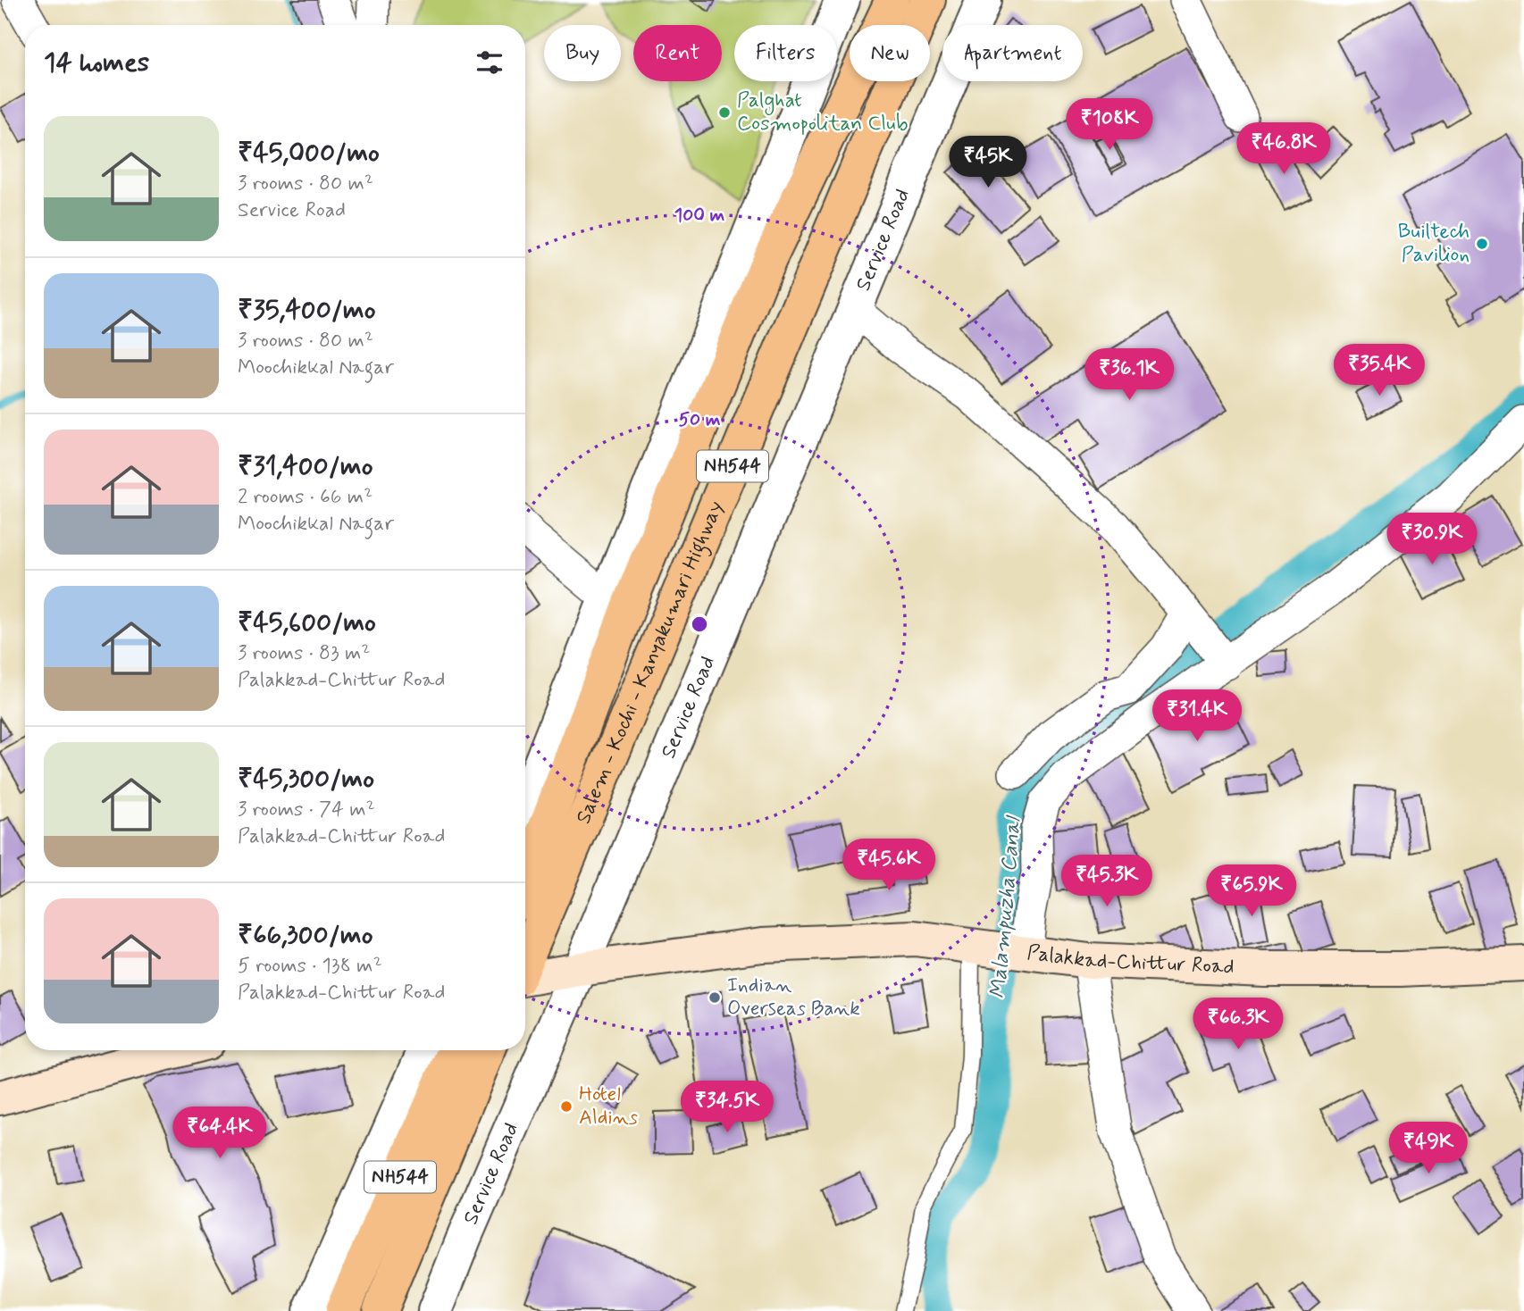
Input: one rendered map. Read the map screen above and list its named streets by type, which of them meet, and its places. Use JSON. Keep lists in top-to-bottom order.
{
  "streets": {
    "highway": ["NH544", "Salem - Kochi - Kanyakumari Highway"],
    "main road": ["Palakkad-Chittur Road"],
    "street": ["Service Road"]
  },
  "crossings": [
    ["Service Road", "Palakkad-Chittur Road"]
  ],
  "water": ["Malampuzha Canal"],
  "places": [
    "Palghat Cosmopolitan Club",
    "Builtech Pavilion",
    "Indian Overseas Bank",
    "Hotel Aldins"
  ],
  "page": {
    "chip": [
      "Buy",
      "Rent",
      "Filters",
      "New",
      "Apartment"
    ],
    "heading": "14 homes",
    "price": [
      "₹108K",
      "₹46.8K",
      "₹45K",
      "₹35.4K",
      "₹36.1K",
      "₹30.9K",
      "₹31.4K",
      "₹45.6K",
      "₹45.3K",
      "₹65.9K",
      "₹66.3K",
      "₹34.5K",
      "₹64.4K",
      "₹49K"
    ],
    "list": [
      {
        "name": "₹45,000/mo",
        "note": "3 rooms · 80 m² · Service Road"
      },
      {
        "name": "₹35,400/mo",
        "note": "3 rooms · 80 m² · Moochikkal Nagar"
      },
      {
        "name": "₹31,400/mo",
        "note": "2 rooms · 66 m² · Moochikkal Nagar"
      },
      {
        "name": "₹45,600/mo",
        "note": "3 rooms · 83 m² · Palakkad-Chittur Road"
      },
      {
        "name": "₹45,300/mo",
        "note": "3 rooms · 74 m² · Palakkad-Chittur Road"
      },
      {
        "name": "₹66,300/mo",
        "note": "5 rooms · 138 m² · Palakkad-Chittur Road"
      }
    ]
  },
  "rings": ["100 m", "50 m"]
}
